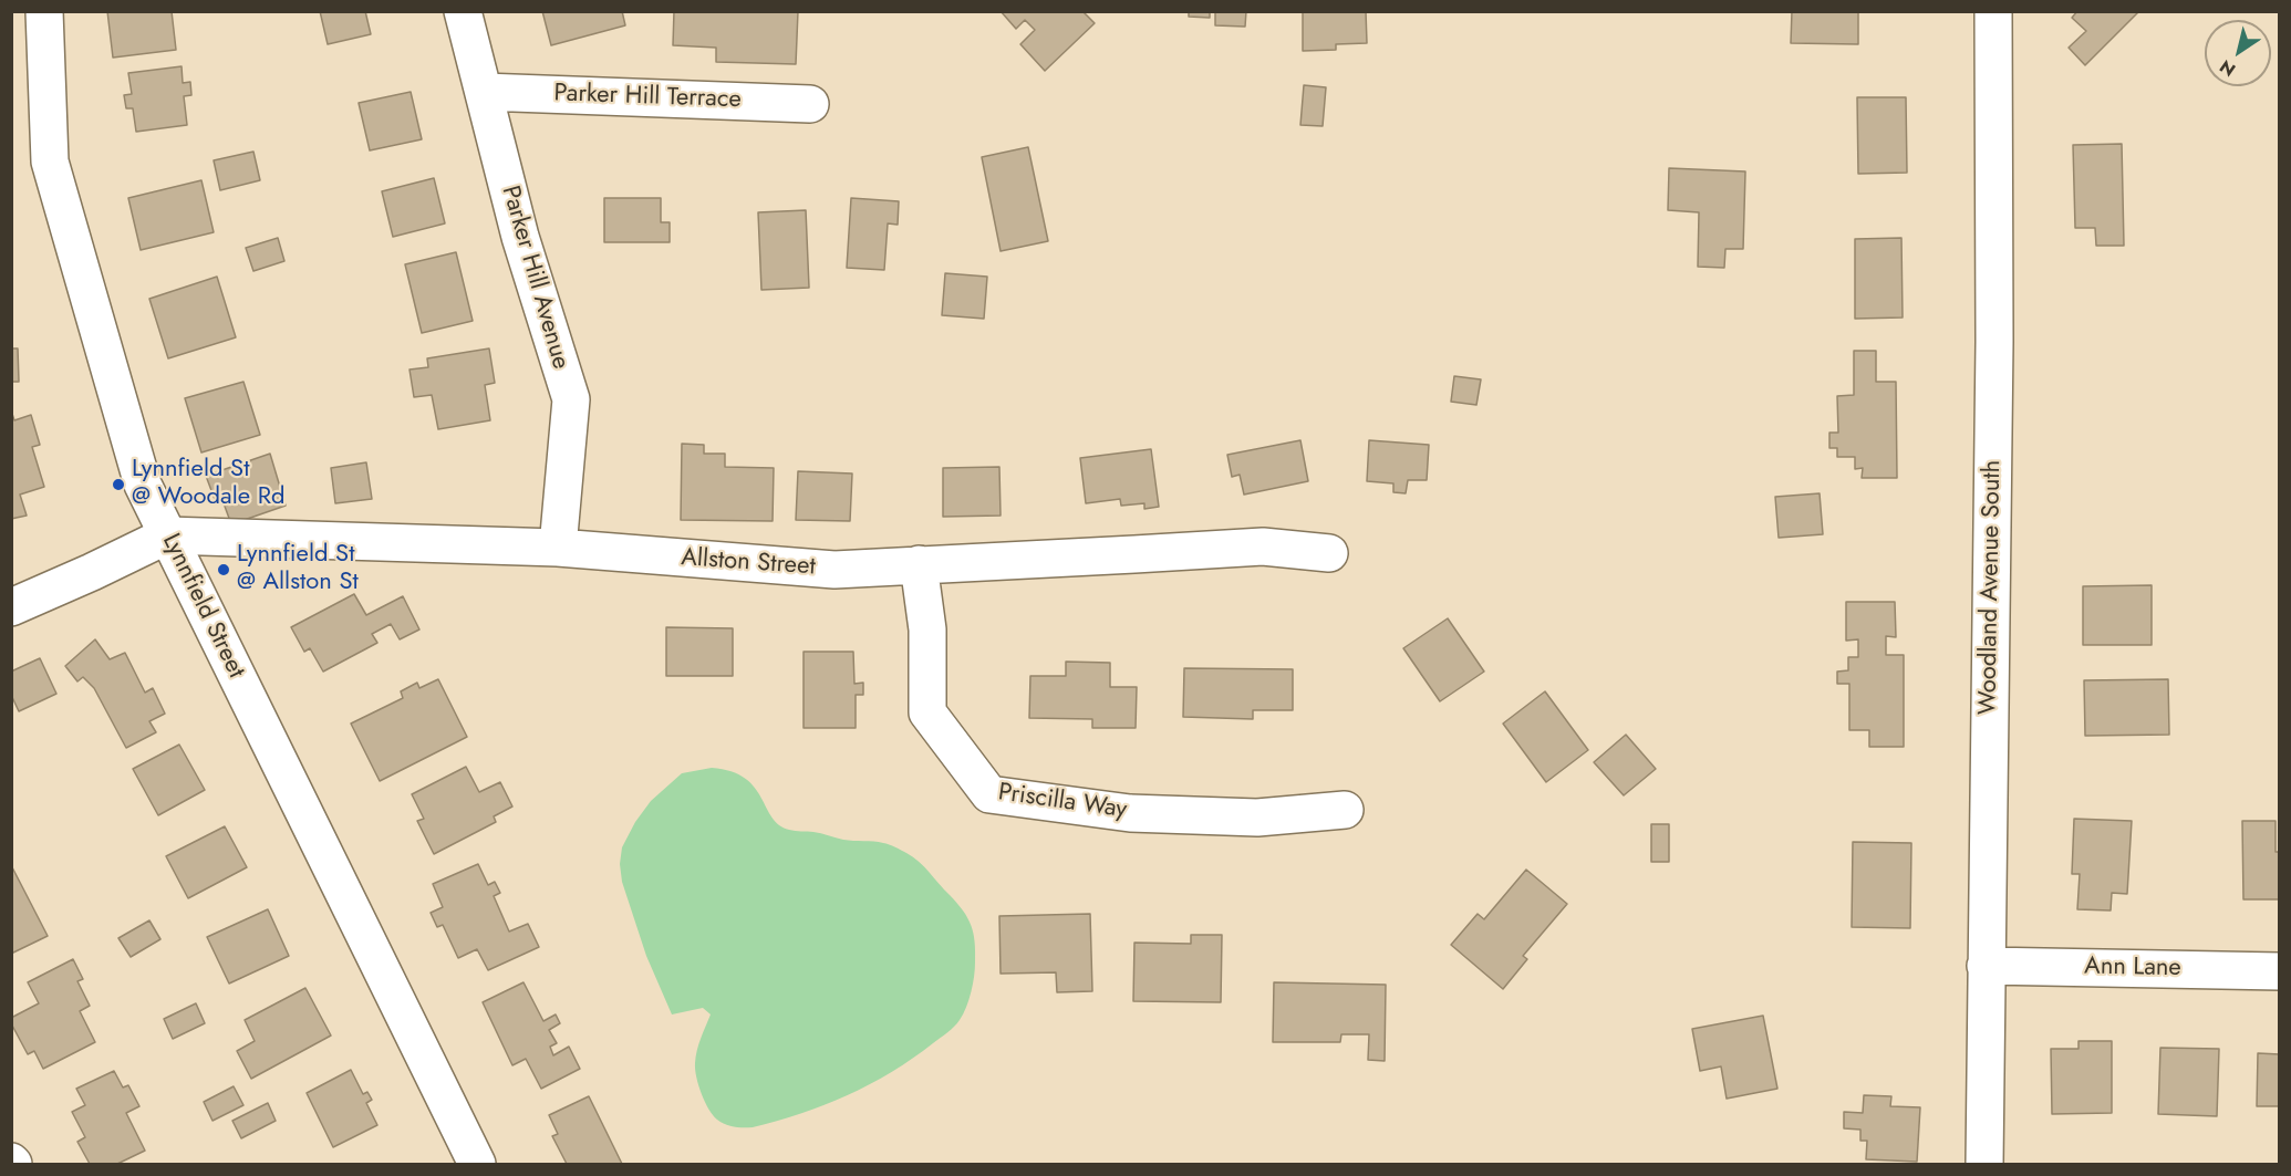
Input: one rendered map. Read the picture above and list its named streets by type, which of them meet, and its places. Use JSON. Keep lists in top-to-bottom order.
{
  "streets": {
    "street": [
      "Parker Hill Terrace",
      "Parker Hill Avenue",
      "Allston Street",
      "Woodland Avenue South",
      "Lynnfield Street",
      "Priscilla Way",
      "Ann Lane"
    ]
  },
  "crossings": [
    ["Parker Hill Terrace", "Parker Hill Avenue"],
    ["Parker Hill Avenue", "Allston Street"],
    ["Allston Street", "Lynnfield Street"],
    ["Allston Street", "Priscilla Way"],
    ["Woodland Avenue South", "Ann Lane"]
  ],
  "places": ["Lynnfield St @ Woodale Rd", "Lynnfield St @ Allston St"],
  "north": "bottom left"
}
